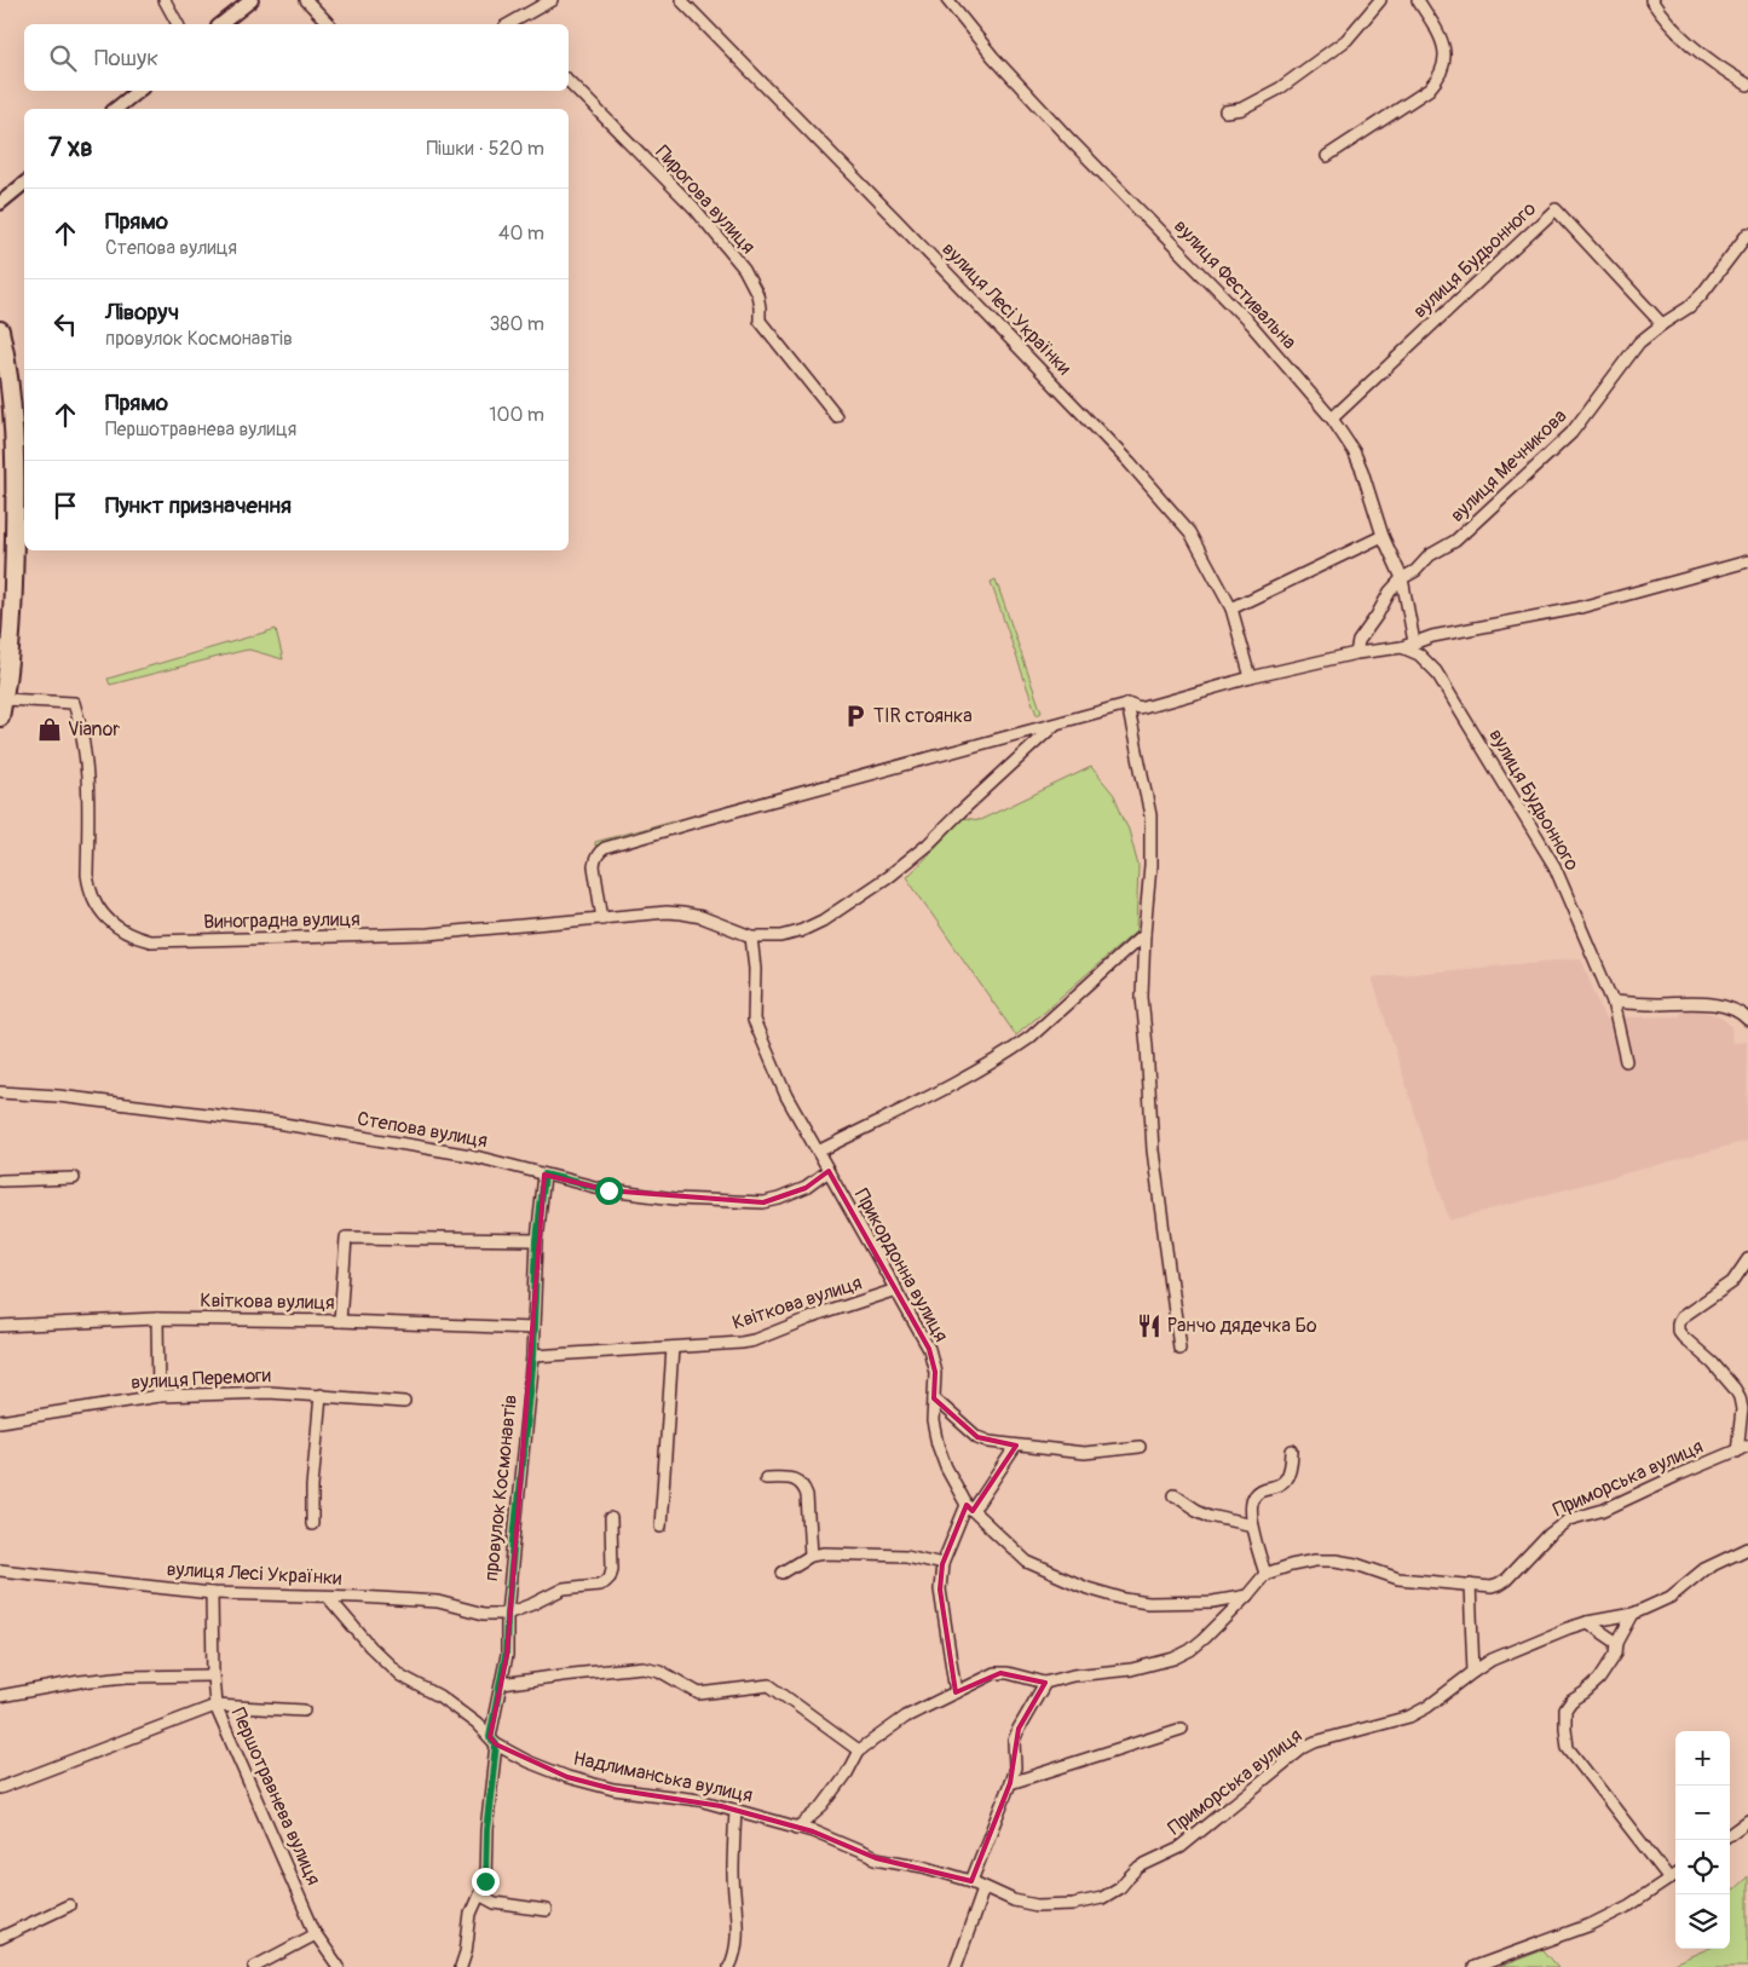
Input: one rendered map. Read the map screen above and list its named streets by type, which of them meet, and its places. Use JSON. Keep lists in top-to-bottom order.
{
  "streets": {
    "street": [
      "Пирогова вулиця",
      "вулиця Будьонного",
      "вулиця Фестивальна",
      "вулиця Лесі Українки",
      "вулиця Мечникова",
      "Виноградна вулиця",
      "Степова вулиця",
      "Прикордонна вулиця",
      "Квіткова вулиця",
      "вулиця Перемоги",
      "Приморська вулиця",
      "провулок Космонавтів",
      "Надлиманська вулиця",
      "Першотравнева вулиця"
    ]
  },
  "crossings": [
    ["вулиця Будьонного", "вулиця Фестивальна"],
    ["вулиця Будьонного", "вулиця Мечникова"],
    ["вулиця Фестивальна", "вулиця Мечникова"],
    ["вулиця Лесі Українки", "провулок Космонавтів"],
    ["вулиця Лесі Українки", "Надлиманська вулиця"],
    ["вулиця Лесі Українки", "Першотравнева вулиця"],
    ["Виноградна вулиця", "Прикордонна вулиця"],
    ["Степова вулиця", "Прикордонна вулиця"],
    ["Степова вулиця", "провулок Космонавтів"],
    ["Прикордонна вулиця", "Квіткова вулиця"],
    ["Квіткова вулиця", "провулок Космонавтів"],
    ["Приморська вулиця", "Надлиманська вулиця"],
    ["провулок Космонавтів", "Надлиманська вулиця"]
  ],
  "places": {
    "parking": ["TIR стоянка"],
    "shop": ["Vianor"],
    "restaurant": ["Ранчо дядечка Бо"]
  },
  "page": {
    "search": "Пошук",
    "heading": ["7 хв", "Пішки · 520 m"],
    "list": [
      ["Прямо", "Степова вулиця", "40 m"],
      ["Ліворуч", "провулок Космонавтів", "380 m"],
      ["Прямо", "Першотравнева вулиця", "100 m"],
      "Пункт призначення"
    ],
    "map_buttons": ["+", "−"]
  }
}
